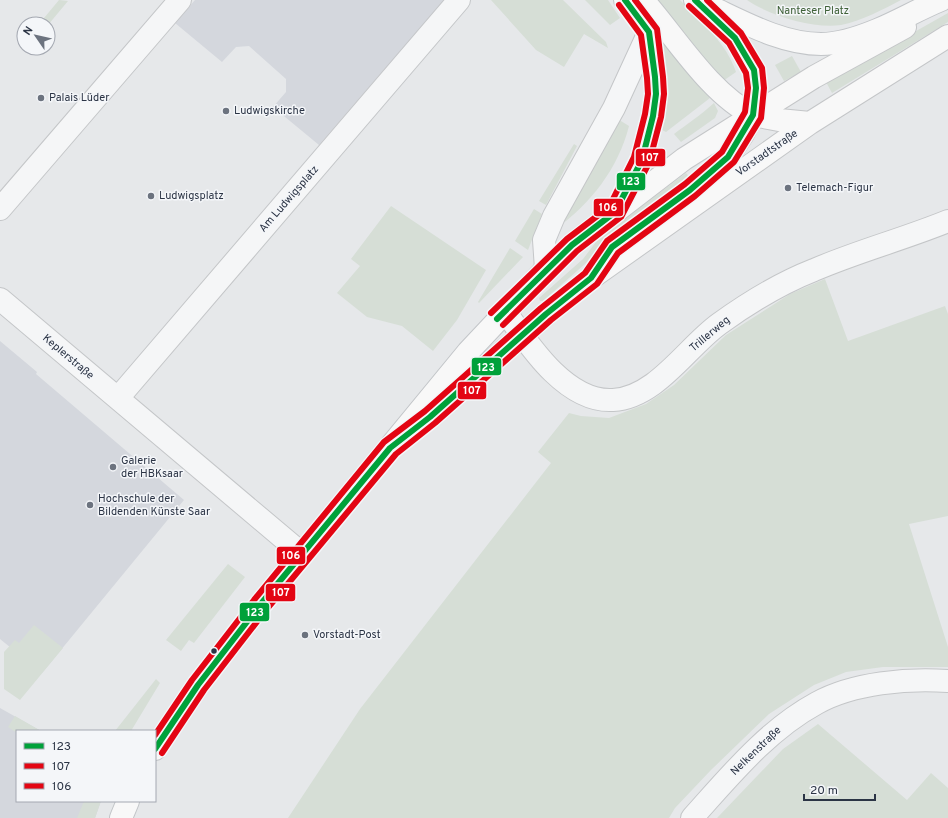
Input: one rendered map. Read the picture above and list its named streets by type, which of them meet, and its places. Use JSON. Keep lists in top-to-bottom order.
{
  "streets": {
    "main road": ["Vorstadtstraße"],
    "street": [
      "Am Ludwigsplatz",
      "Trillerweg",
      "Keplerstraße",
      "Nelkenstraße"
    ]
  },
  "crossings": [
    ["Vorstadtstraße", "Trillerweg"],
    ["Vorstadtstraße", "Keplerstraße"],
    ["Am Ludwigsplatz", "Keplerstraße"]
  ],
  "parks": ["Nanteser Platz"],
  "places": [
    "Palais Lüder",
    "Ludwigskirche",
    "Telemach-Figur",
    "Ludwigsplatz",
    "Galerie der HBKsaar",
    "Hochschule der Bildenden Künste Saar",
    "Vorstadt-Post"
  ],
  "lines": ["transit line 123", "transit line 107", "transit line 106"],
  "legend": ["123", "107", "106"],
  "scale_bar": "20 m",
  "north": "top left"
}
